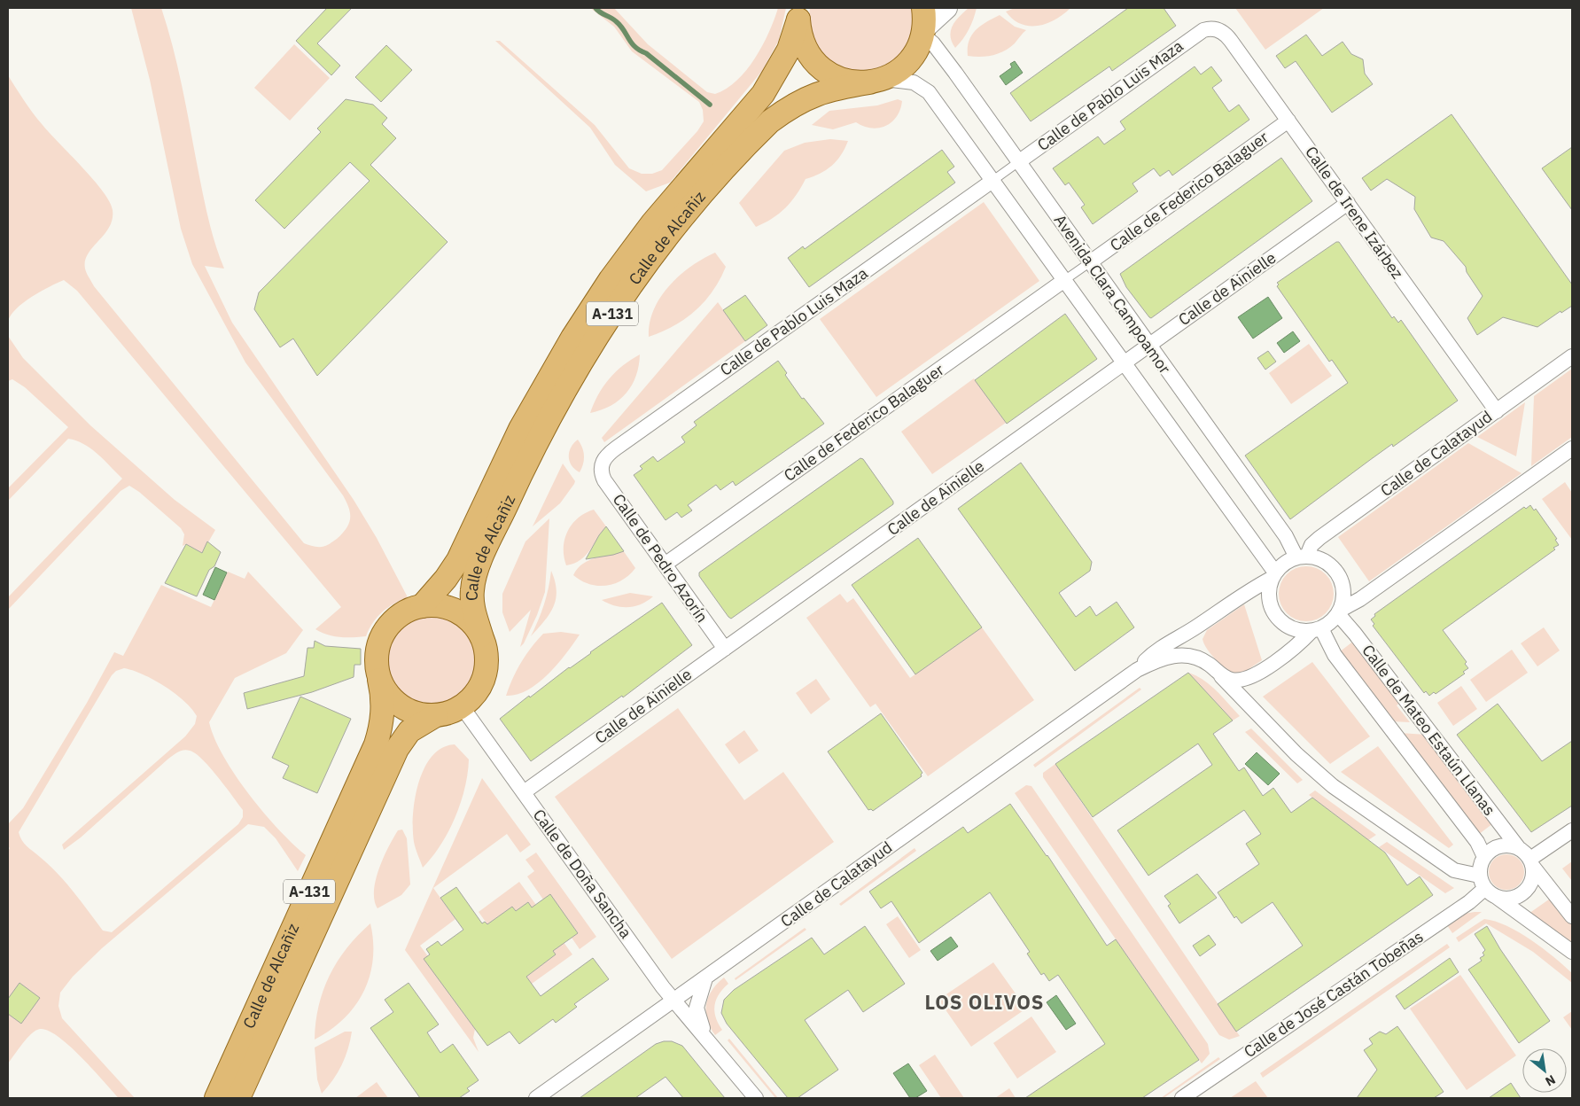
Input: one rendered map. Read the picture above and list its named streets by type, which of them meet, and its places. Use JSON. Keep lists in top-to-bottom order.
{
  "streets": {
    "main road": ["Calle de Alcañiz", "A-131"],
    "street": [
      "Calle de Pablo Luis Maza",
      "Calle de Federico Balaguer",
      "Calle de Irene Izárbez",
      "Calle de Ainielle",
      "Avenida Clara Campoamor",
      "Calle de Calatayud",
      "Calle de Pedro Azorín",
      "Calle de Mateo Estaún Llanas",
      "Calle de Doña Sancha",
      "Calle de José Castán Tobeñas"
    ]
  },
  "crossings": [
    ["Calle de Pablo Luis Maza", "Calle de Irene Izárbez"],
    ["Calle de Pablo Luis Maza", "Avenida Clara Campoamor"],
    ["Calle de Pablo Luis Maza", "Calle de Pedro Azorín"],
    ["Calle de Federico Balaguer", "Calle de Irene Izárbez"],
    ["Calle de Federico Balaguer", "Avenida Clara Campoamor"],
    ["Calle de Federico Balaguer", "Calle de Pedro Azorín"],
    ["Calle de Irene Izárbez", "Calle de Ainielle"],
    ["Calle de Irene Izárbez", "Calle de Calatayud"],
    ["Calle de Alcañiz", "Avenida Clara Campoamor"],
    ["Calle de Alcañiz", "A-131"],
    ["Calle de Alcañiz", "Calle de Doña Sancha"],
    ["Calle de Ainielle", "Avenida Clara Campoamor"],
    ["Calle de Ainielle", "Calle de Pedro Azorín"],
    ["Calle de Ainielle", "Calle de Doña Sancha"],
    ["Avenida Clara Campoamor", "A-131"],
    ["Avenida Clara Campoamor", "Calle de Calatayud"],
    ["Avenida Clara Campoamor", "Calle de Mateo Estaún Llanas"],
    ["A-131", "Calle de Doña Sancha"],
    ["Calle de Calatayud", "Calle de Mateo Estaún Llanas"],
    ["Calle de Calatayud", "Calle de Doña Sancha"],
    ["Calle de Mateo Estaún Llanas", "Calle de José Castán Tobeñas"]
  ],
  "districts": ["LOS OLIVOS"],
  "north": "bottom right"
}
